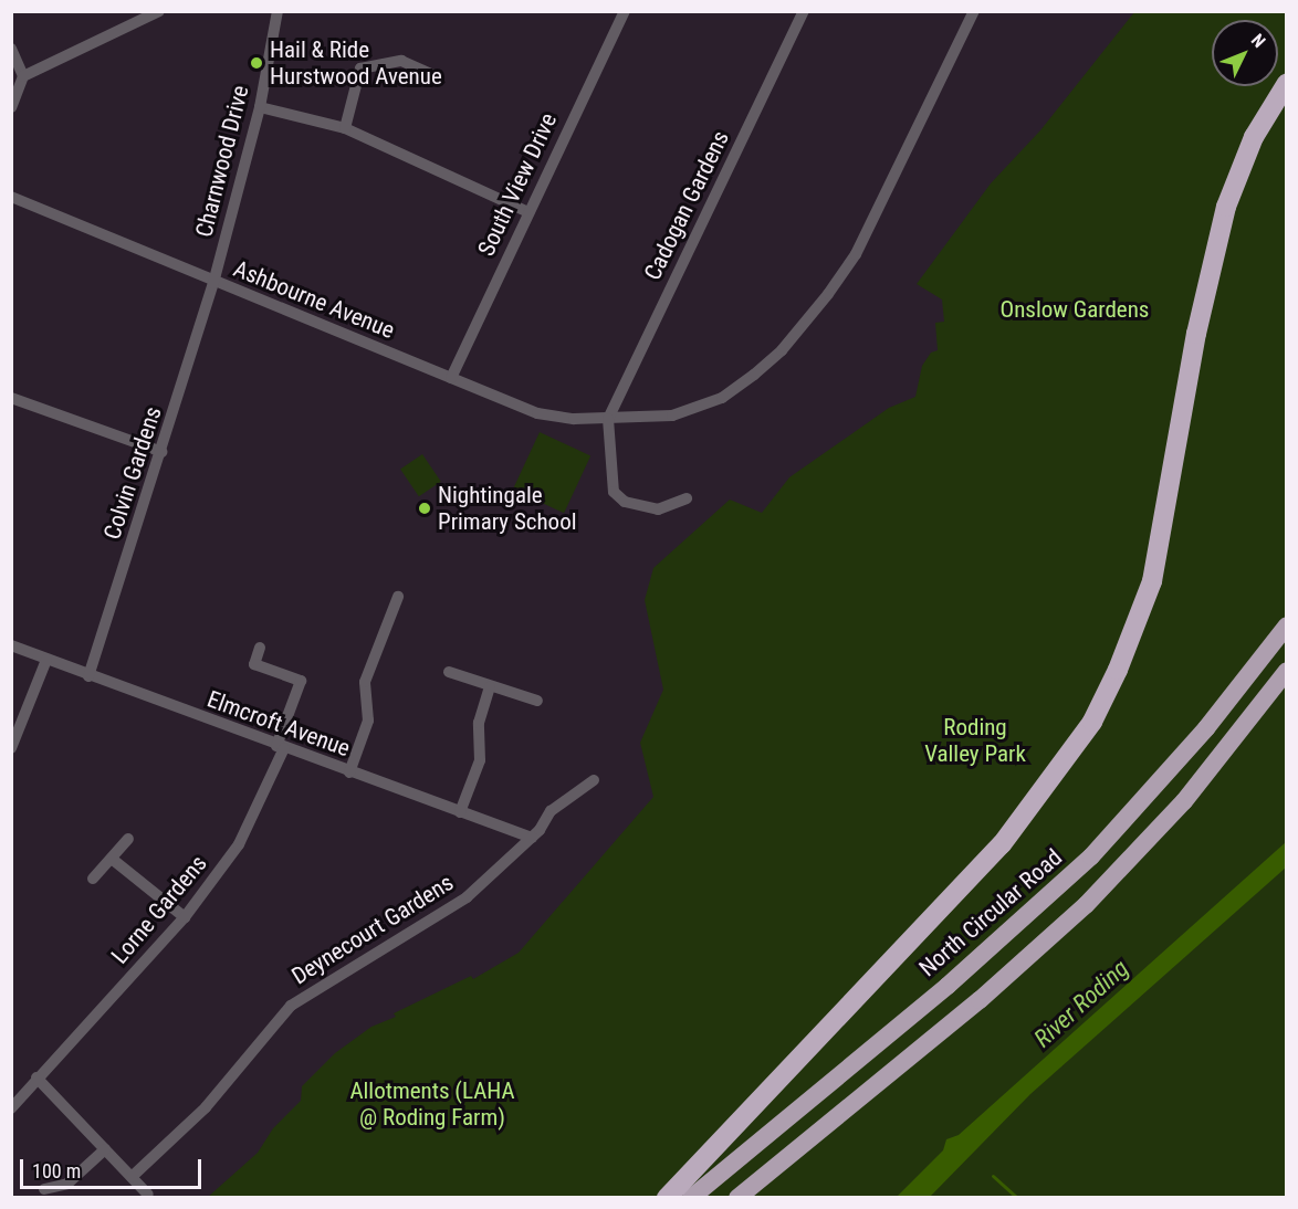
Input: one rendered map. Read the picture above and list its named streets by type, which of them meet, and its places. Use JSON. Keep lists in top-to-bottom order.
{
  "streets": {
    "highway": ["North Circular Road"],
    "street": [
      "Charnwood Drive",
      "South View Drive",
      "Cadogan Gardens",
      "Ashbourne Avenue",
      "Colvin Gardens",
      "Elmcroft Avenue",
      "Lorne Gardens",
      "Deynecourt Gardens"
    ]
  },
  "crossings": [
    ["Charnwood Drive", "Ashbourne Avenue"],
    ["Charnwood Drive", "Colvin Gardens"],
    ["South View Drive", "Ashbourne Avenue"],
    ["Cadogan Gardens", "Ashbourne Avenue"],
    ["Ashbourne Avenue", "Colvin Gardens"],
    ["Colvin Gardens", "Elmcroft Avenue"],
    ["Elmcroft Avenue", "Lorne Gardens"],
    ["Elmcroft Avenue", "Deynecourt Gardens"]
  ],
  "water": ["River Roding"],
  "parks": ["Onslow Gardens", "Roding Valley Park", "Allotments (LAHA @ Roding Farm)"],
  "places": ["Hail & Ride Hurstwood Avenue", "Nightingale Primary School"],
  "scale_bar": "100 m",
  "north": "top right"
}
